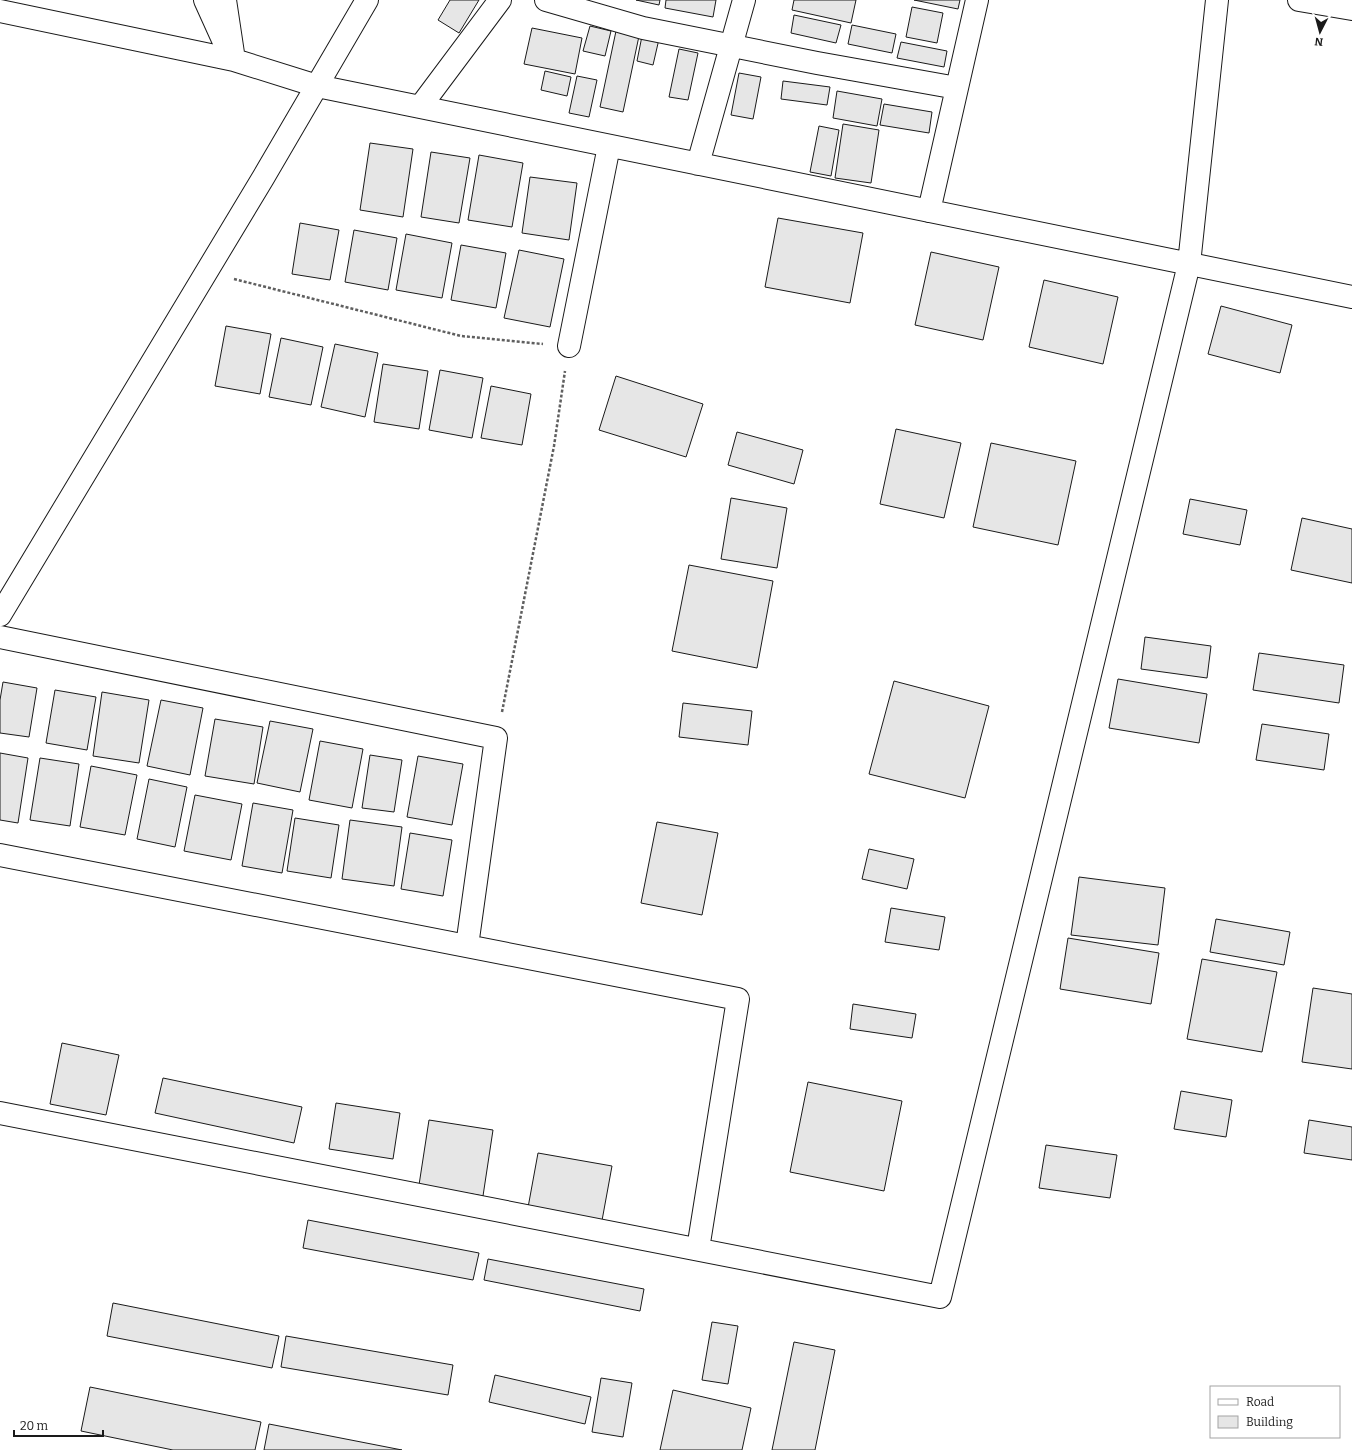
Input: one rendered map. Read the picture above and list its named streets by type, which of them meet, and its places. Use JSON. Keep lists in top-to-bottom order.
{
  "legend": ["Road", "Building"],
  "scale_bar": "20 m",
  "north": "bottom"
}
